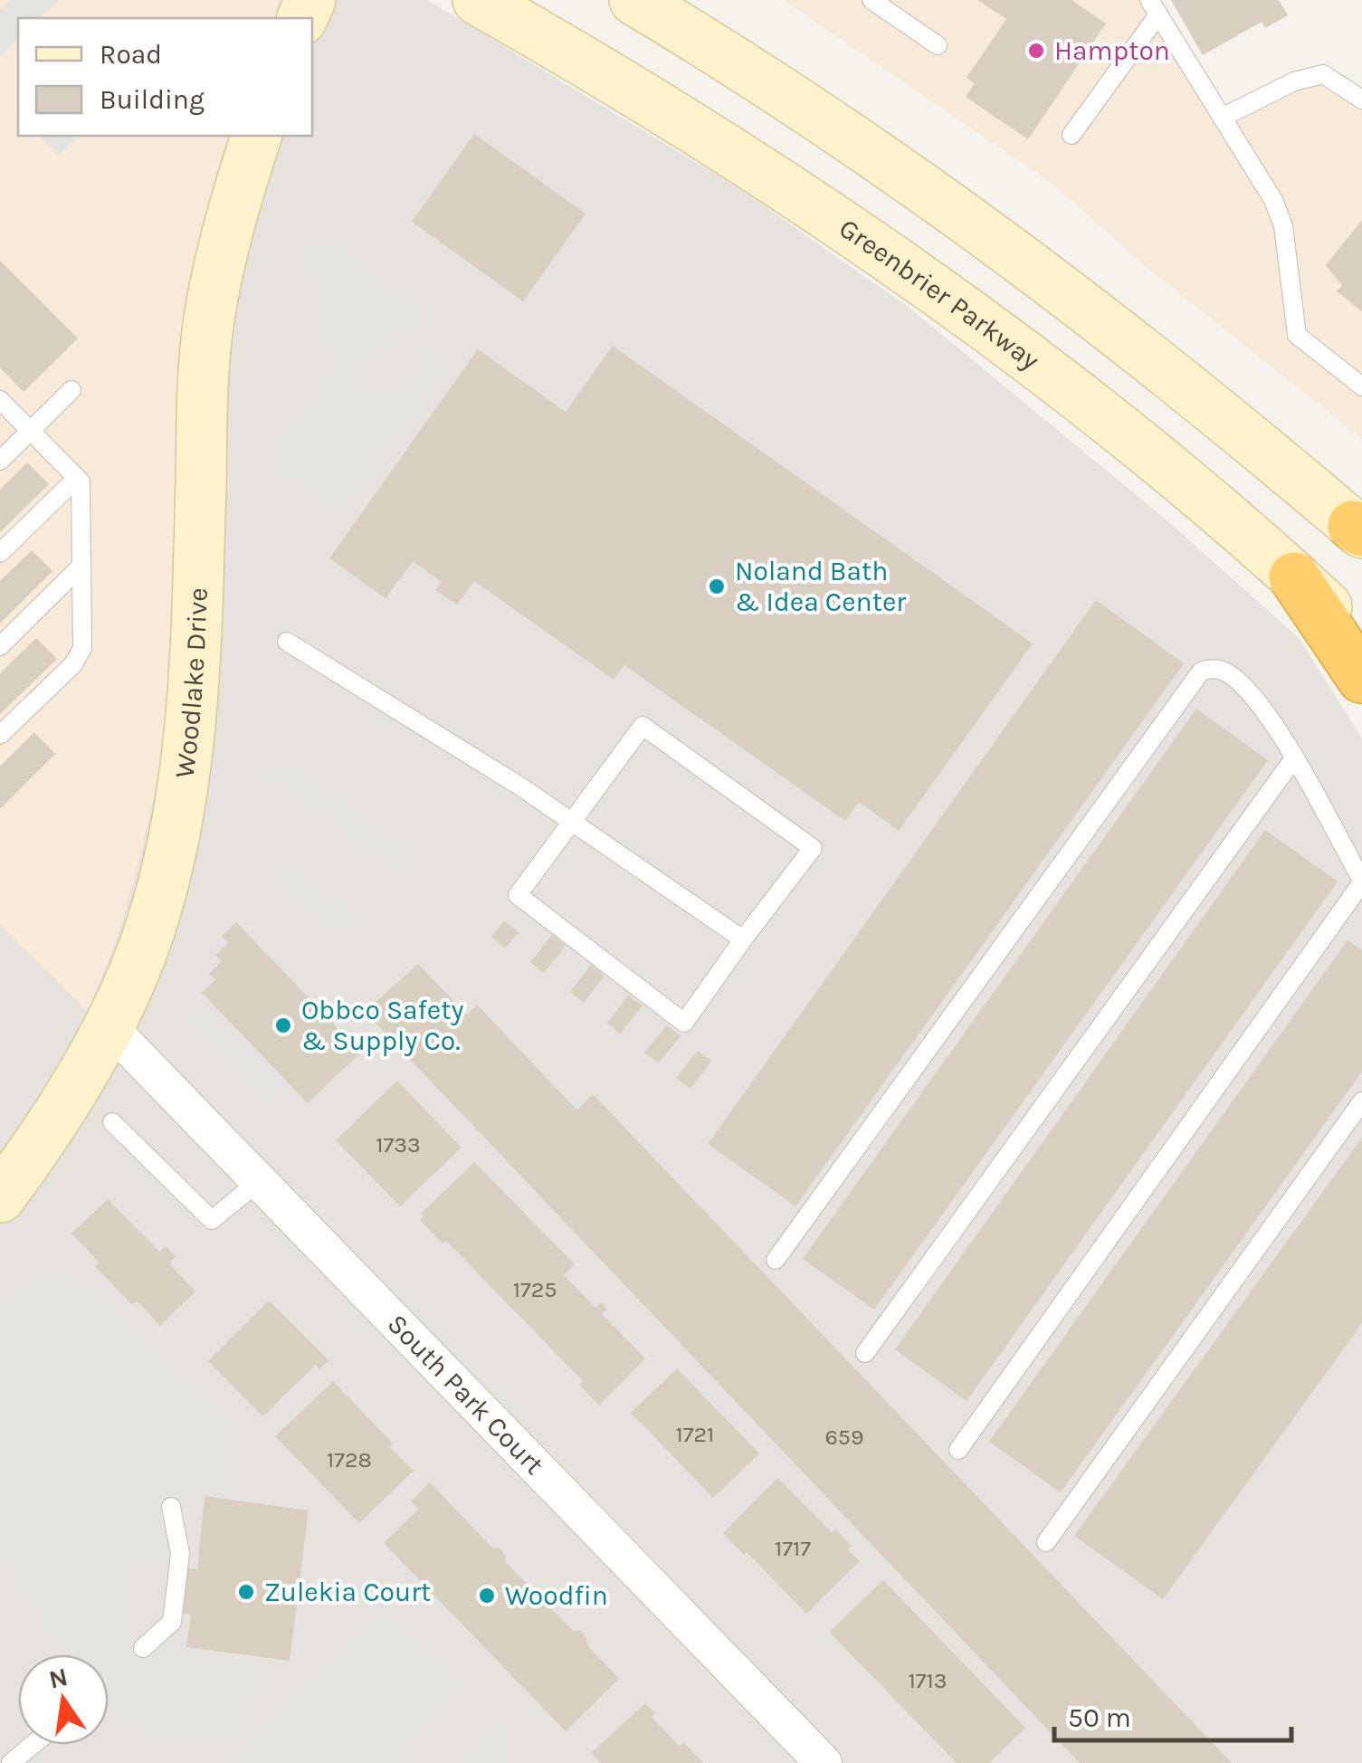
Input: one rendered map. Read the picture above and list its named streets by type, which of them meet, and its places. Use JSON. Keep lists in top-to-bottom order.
{
  "streets": {
    "main road": ["Greenbrier Parkway", "Woodlake Drive"],
    "street": ["South Park Court"]
  },
  "crossings": [
    ["Woodlake Drive", "South Park Court"]
  ],
  "places": [
    "Hampton",
    "Noland Bath & Idea Center",
    "Obbco Safety & Supply Co.",
    "Zulekia Court",
    "Woodfin"
  ],
  "house_numbers": [
    "1733",
    "1725",
    "1721",
    "659",
    "1728",
    "1717",
    "1713"
  ],
  "legend": ["Road", "Building"],
  "scale_bar": "50 m",
  "north": "top"
}
